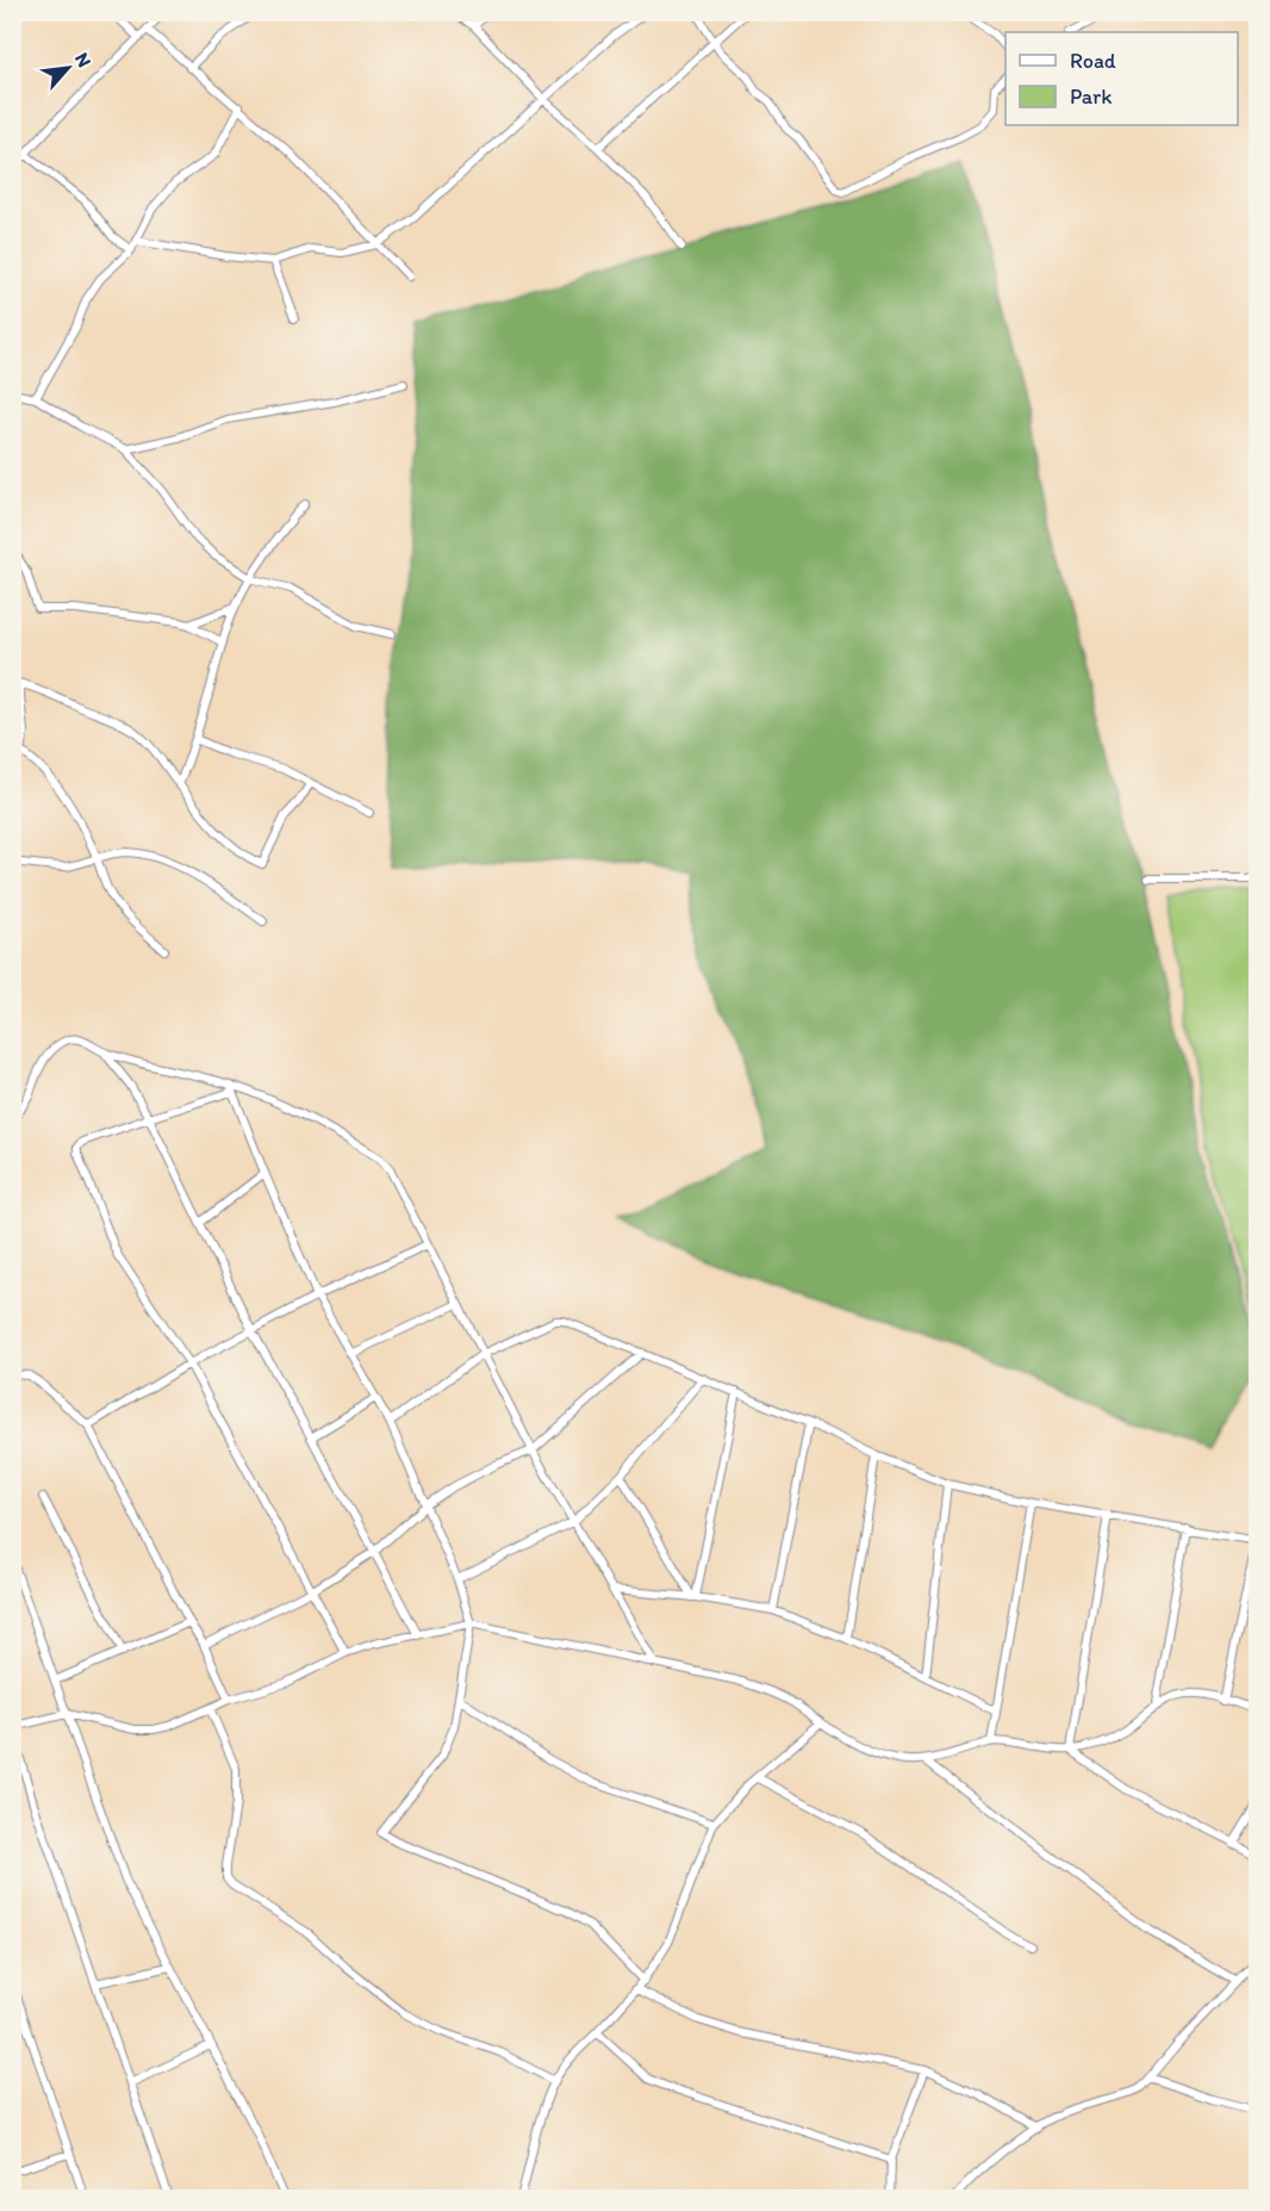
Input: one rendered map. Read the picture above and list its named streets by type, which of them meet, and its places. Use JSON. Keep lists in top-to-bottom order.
{
  "legend": ["Road", "Park"],
  "north": "top right"
}
